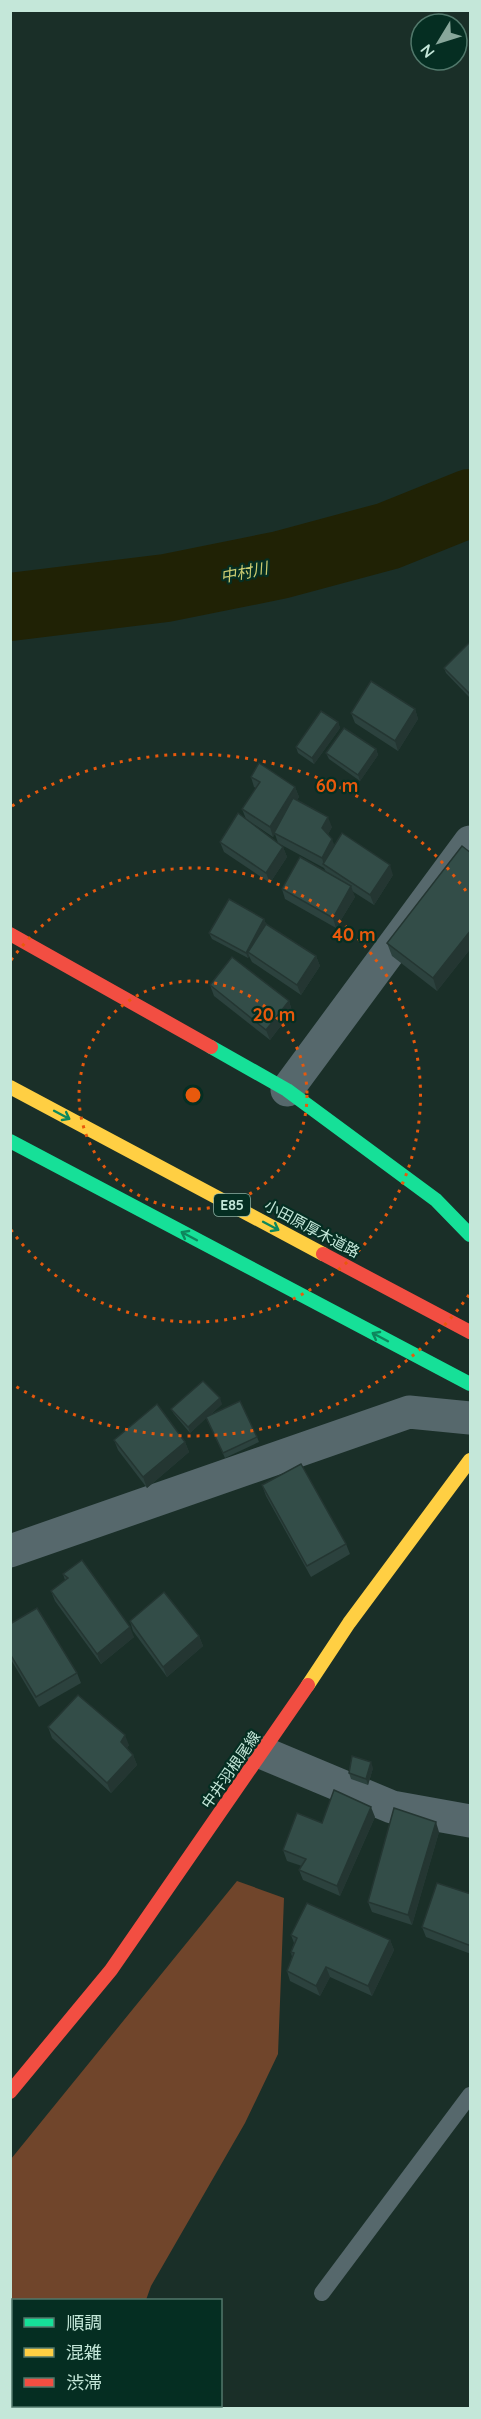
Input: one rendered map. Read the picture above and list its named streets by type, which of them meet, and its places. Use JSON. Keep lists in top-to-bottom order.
{
  "streets": {
    "main road": ["E85", "小田原厚木道路", "中井羽根尾線"]
  },
  "water": ["中村川"],
  "legend": ["順調", "混雑", "渋滞"],
  "north": "bottom left",
  "rings": ["60 m", "40 m", "20 m"]
}
